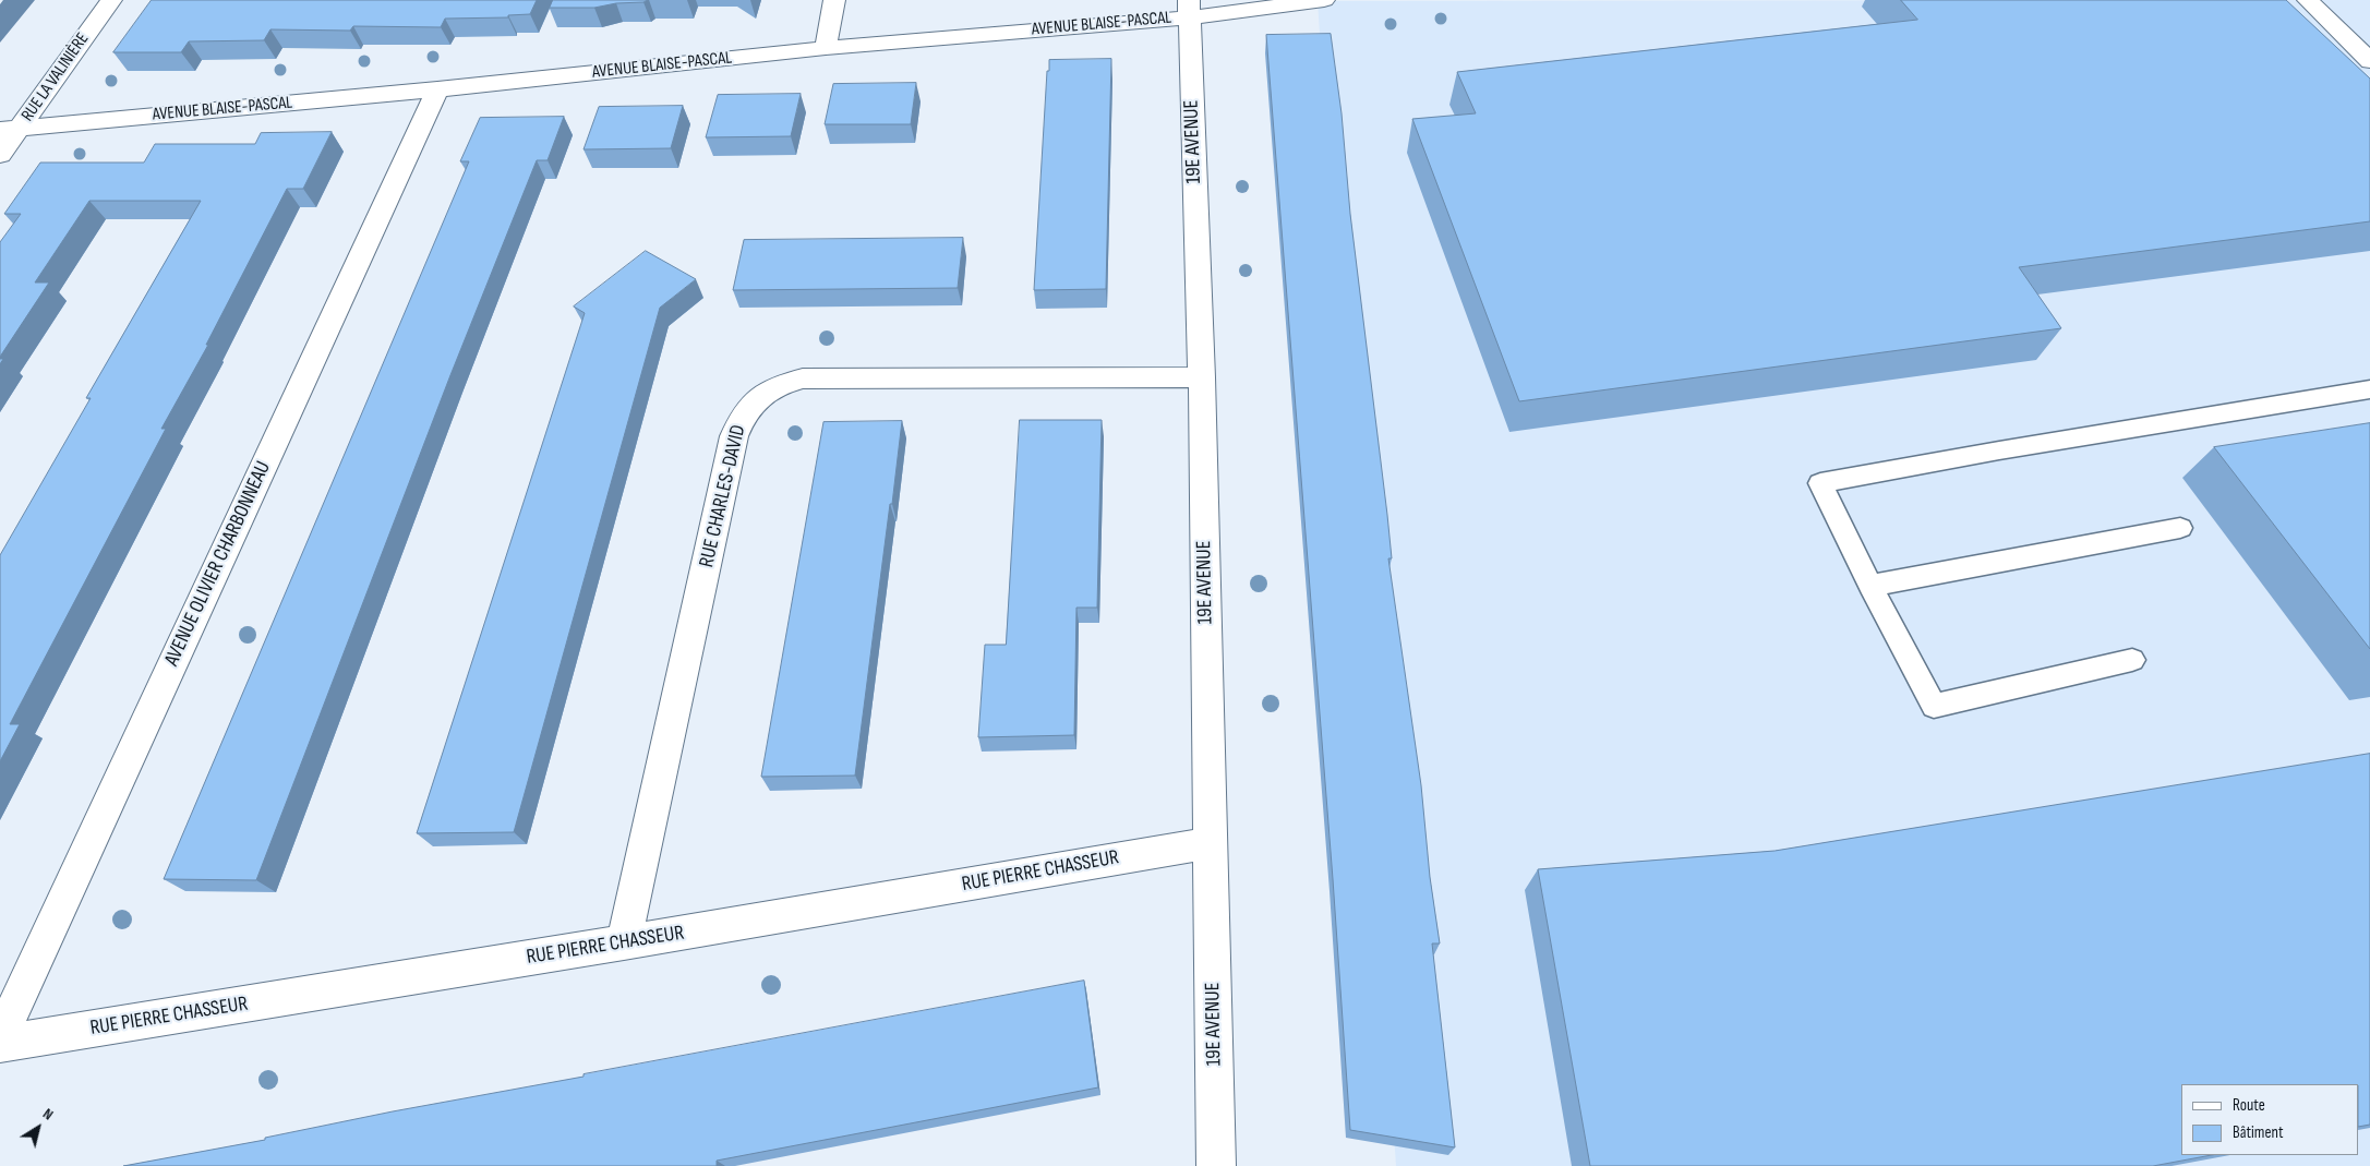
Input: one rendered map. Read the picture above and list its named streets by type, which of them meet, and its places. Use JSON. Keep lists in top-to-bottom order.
{
  "streets": {
    "street": [
      "AVENUE BLAISE-PASCAL",
      "RUE LA VALINIÈRE",
      "19E AVENUE",
      "RUE CHARLES-DAVID",
      "AVENUE OLIVIER CHARBONNEAU",
      "RUE PIERRE CHASSEUR"
    ]
  },
  "crossings": [
    ["AVENUE BLAISE-PASCAL", "RUE LA VALINIÈRE"],
    ["AVENUE BLAISE-PASCAL", "19E AVENUE"],
    ["AVENUE BLAISE-PASCAL", "AVENUE OLIVIER CHARBONNEAU"],
    ["19E AVENUE", "RUE CHARLES-DAVID"],
    ["19E AVENUE", "RUE PIERRE CHASSEUR"],
    ["RUE CHARLES-DAVID", "RUE PIERRE CHASSEUR"]
  ],
  "legend": ["Route", "Bâtiment"],
  "north": "top right"
}
